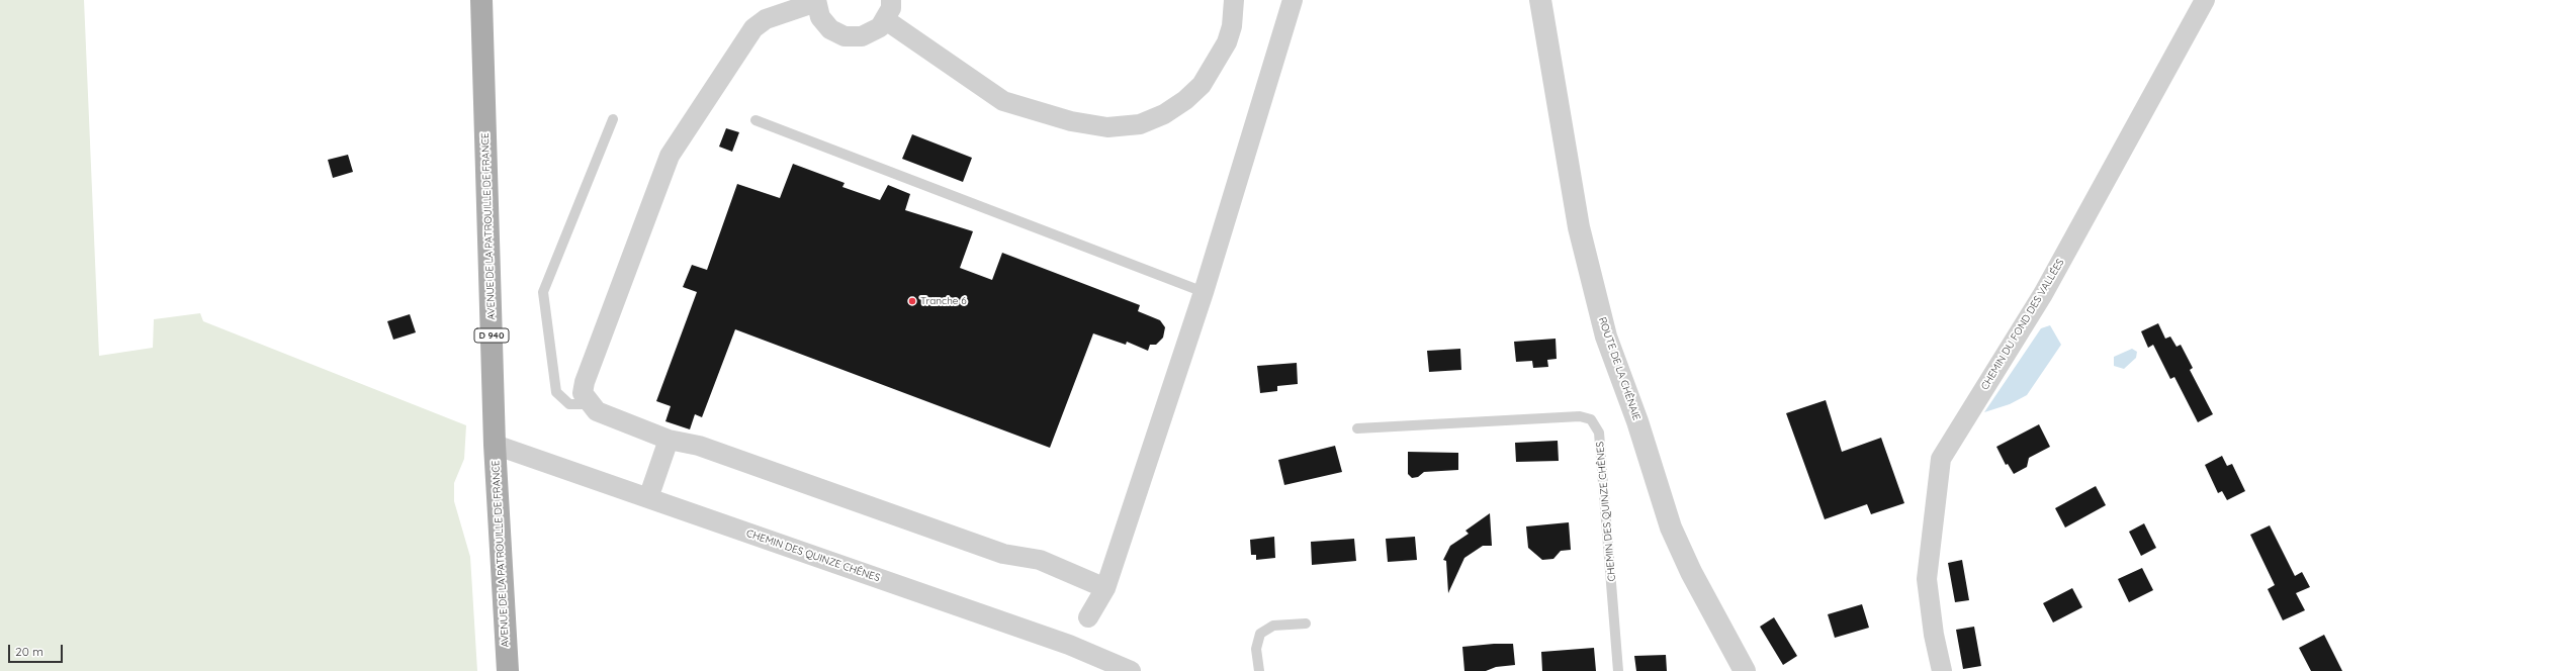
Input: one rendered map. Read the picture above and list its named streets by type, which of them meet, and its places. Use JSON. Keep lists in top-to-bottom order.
{
  "streets": {
    "main road": ["AVENUE DE LA PATROUILLE DE FRANCE", "D 940"],
    "street": ["CHEMIN DU FOND DES VALLÉES", "ROUTE DE LA CHÊNAIE", "CHEMIN DES QUINZE CHÊNES"]
  },
  "crossings": [
    ["AVENUE DE LA PATROUILLE DE FRANCE", "CHEMIN DES QUINZE CHÊNES"]
  ],
  "places": ["Tranche 6"],
  "scale_bar": "20 m"
}
